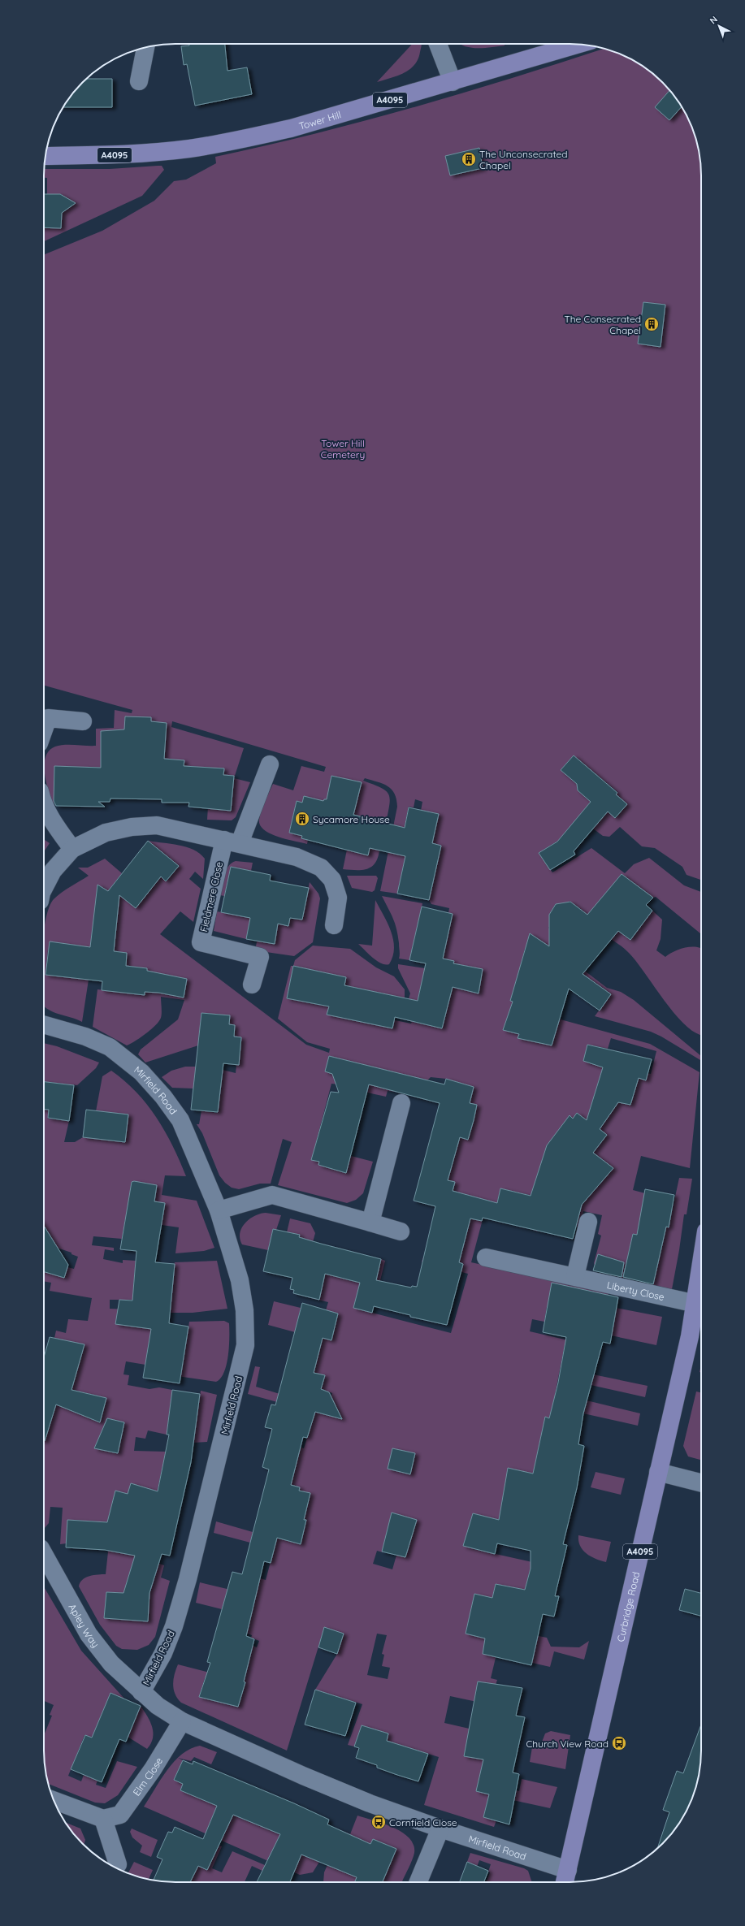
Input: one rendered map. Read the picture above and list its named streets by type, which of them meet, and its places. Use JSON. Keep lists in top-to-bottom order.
{
  "streets": {
    "main road": ["A4095", "Tower Hill", "Curbridge Road"],
    "street": [
      "Fieldmere Close",
      "Mirfield Road",
      "Liberty Close",
      "Apley Way",
      "Elm Close"
    ]
  },
  "crossings": [
    ["Mirfield Road", "Curbridge Road"],
    ["Mirfield Road", "Apley Way"],
    ["Mirfield Road", "Elm Close"],
    ["Liberty Close", "Curbridge Road"]
  ],
  "parks": ["Tower Hill Cemetery"],
  "places": {
    "building": ["The Unconsecrated Chapel", "The Consecrated Chapel", "Sycamore House"],
    "bus stop": ["Church View Road", "Cornfield Close"]
  },
  "north": "top left"
}
